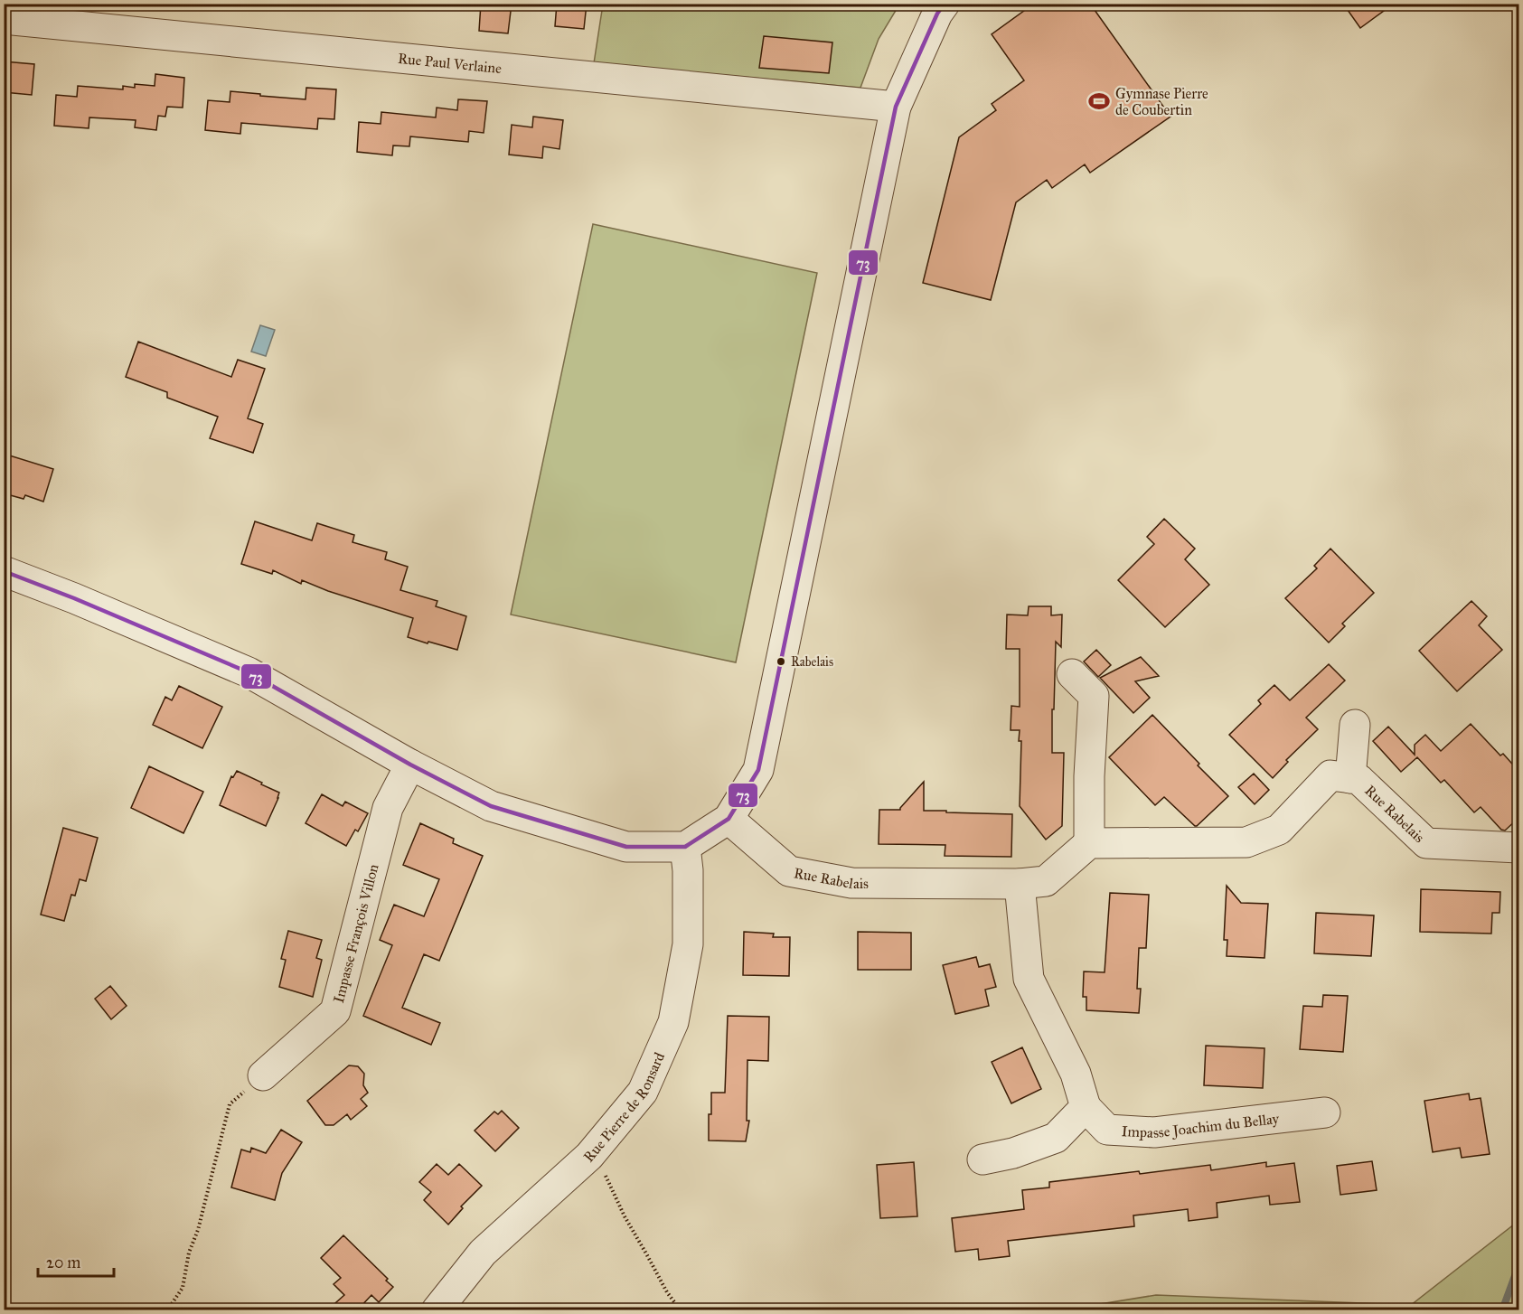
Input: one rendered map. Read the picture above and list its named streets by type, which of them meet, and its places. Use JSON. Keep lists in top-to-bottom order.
{
  "streets": {
    "street": [
      "Rue Paul Verlaine",
      "Rue Rabelais",
      "Impasse François Villon",
      "Rue Pierre de Ronsard",
      "Impasse Joachim du Bellay"
    ]
  },
  "places": {
    "sports": ["Gymnase Pierre de Coubertin"],
    "other": ["Rabelais"]
  },
  "lines": ["transit line 73"],
  "scale_bar": "20 m"
}
